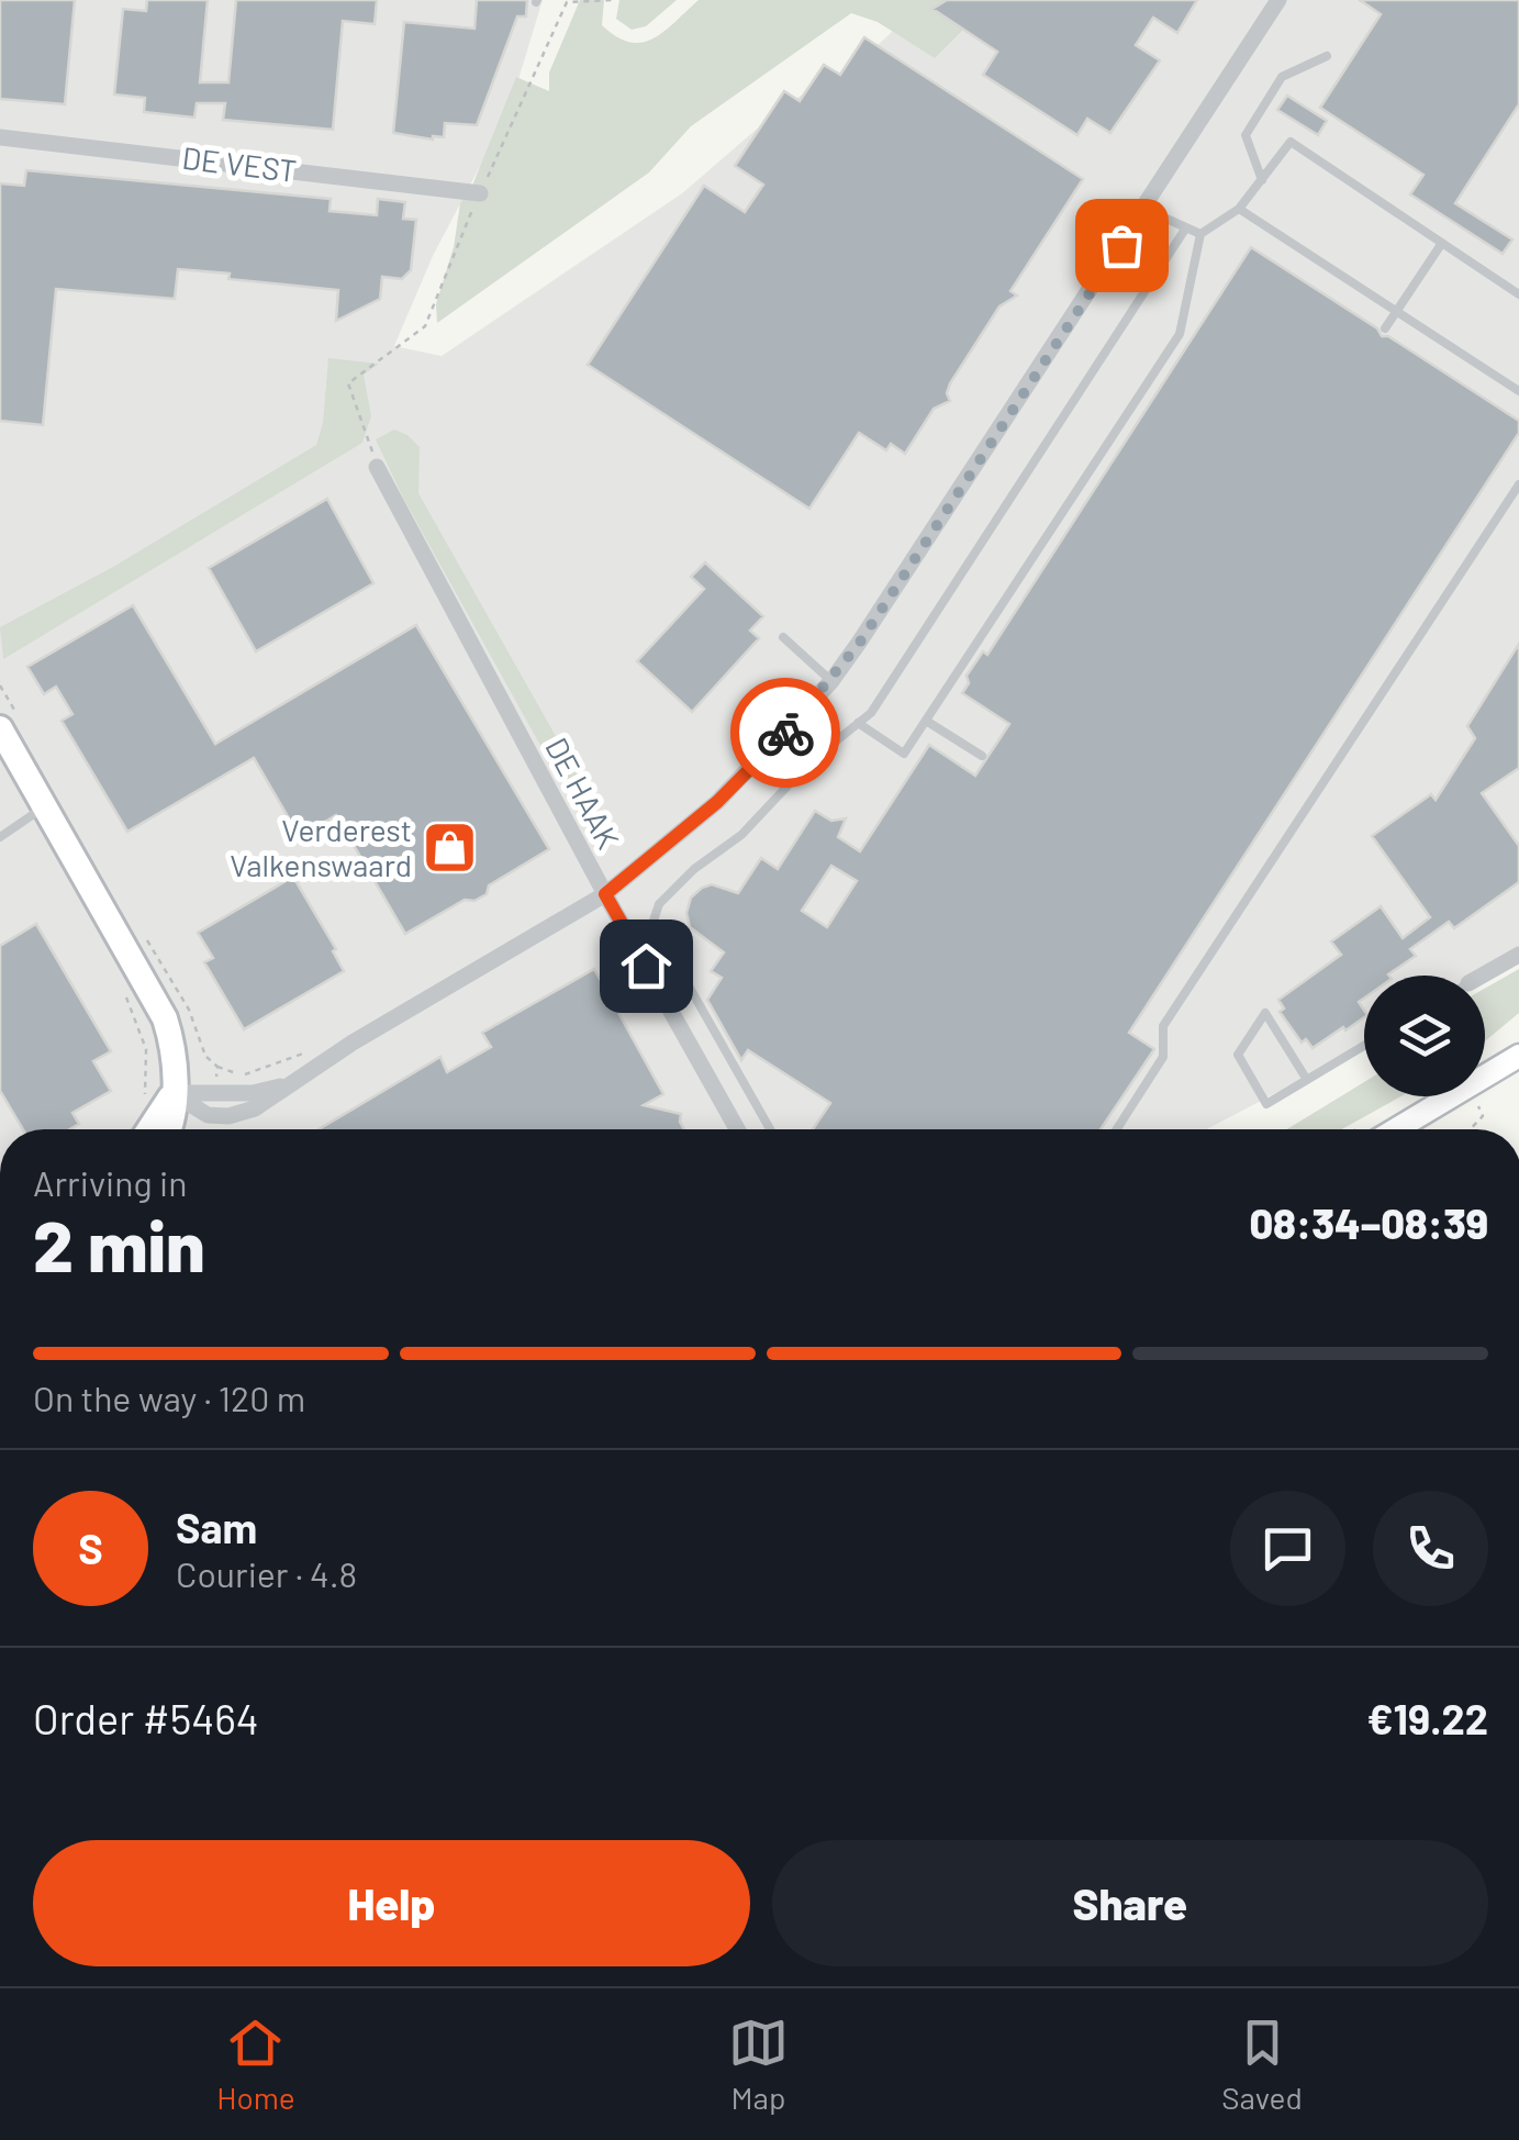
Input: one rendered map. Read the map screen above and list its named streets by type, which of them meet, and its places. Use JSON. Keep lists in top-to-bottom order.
{
  "streets": {
    "street": ["DE VEST", "DE HAAK"]
  },
  "places": {
    "shop": ["Verderest Valkenswaard"]
  },
  "page": {
    "heading": ["2 min", "Arriving in", "08:34–08:39"],
    "panel": [
      "Sam",
      "Courier · 4.8",
      "Order #5464",
      "€19.22"
    ],
    "bar": "On the way · 120 m",
    "round": "S",
    "buttons": ["Help", "Share"],
    "tabs": ["Home", "Map", "Saved"]
  }
}
